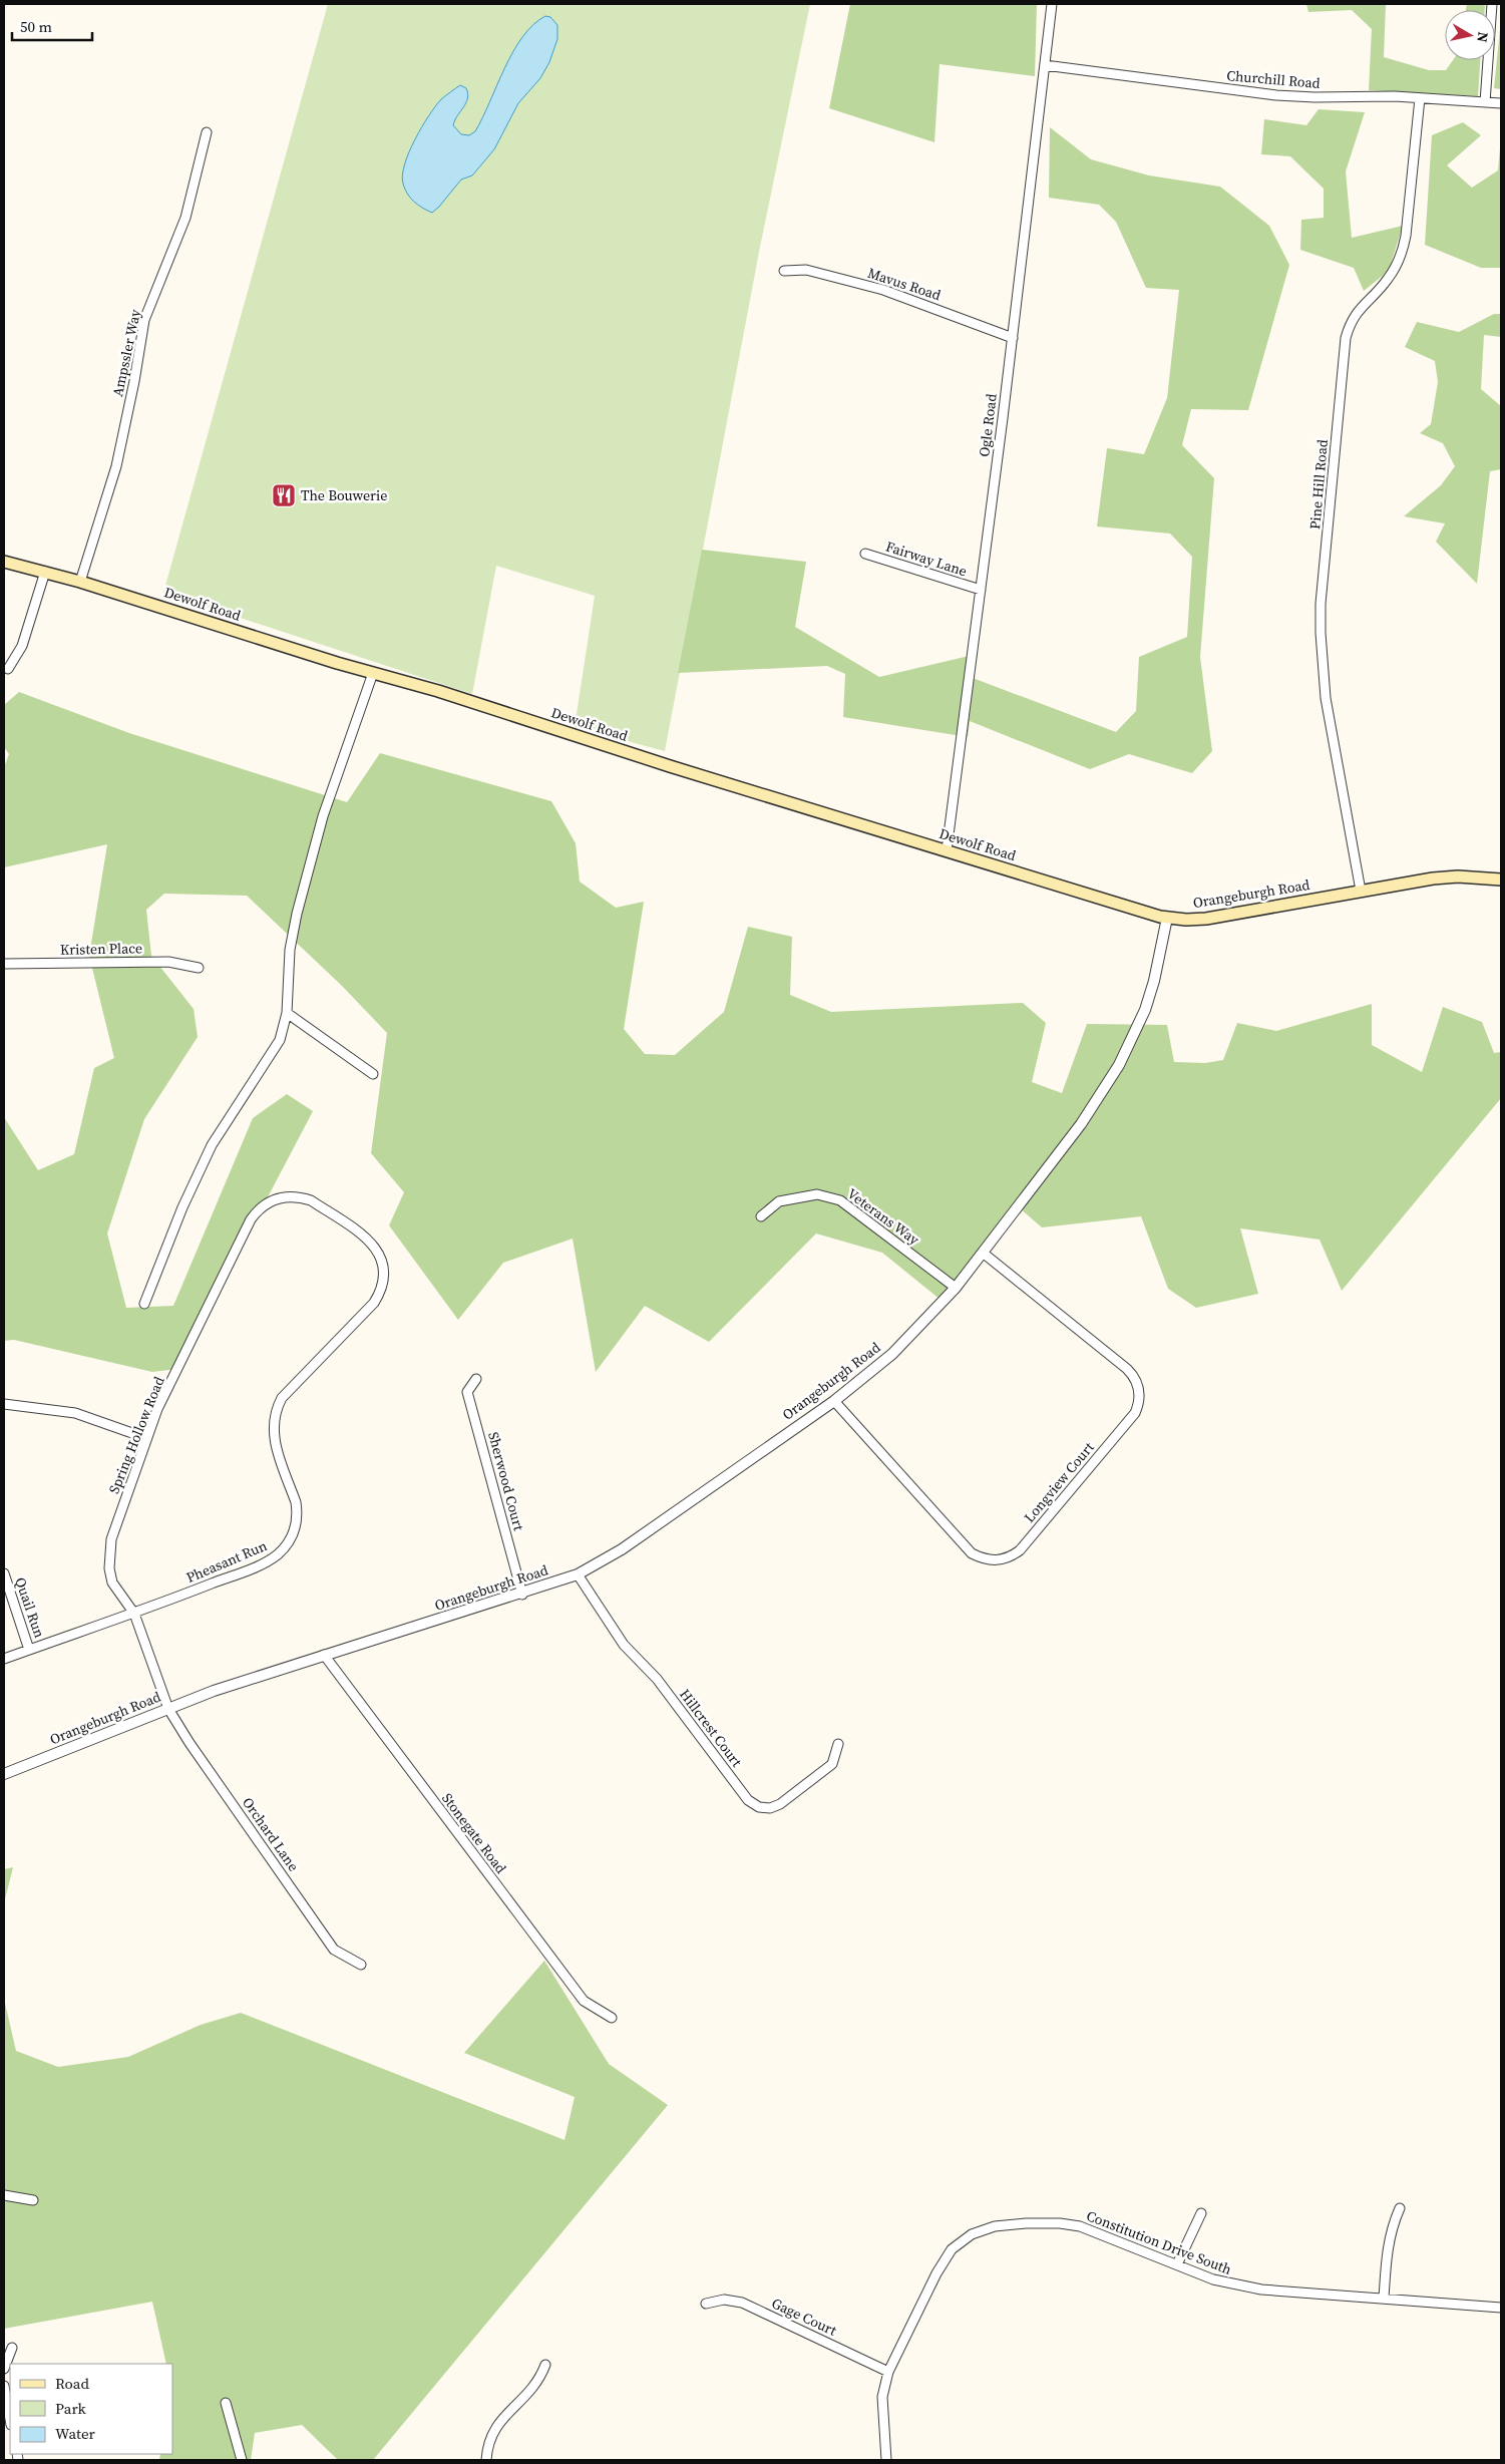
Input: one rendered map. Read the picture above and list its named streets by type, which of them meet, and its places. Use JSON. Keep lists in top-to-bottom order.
{
  "streets": {
    "main road": ["Dewolf Road", "Orangeburgh Road"],
    "street": [
      "Churchill Road",
      "Mavus Road",
      "Ampssler Way",
      "Ogle Road",
      "Pine Hill Road",
      "Fairway Lane",
      "Kristen Place",
      "Veterans Way",
      "Spring Hollow Road",
      "Sherwood Court",
      "Longview Court",
      "Pheasant Run",
      "Quail Run",
      "Hillcrest Court",
      "Stonegate Road",
      "Orchard Lane",
      "Constitution Drive South",
      "Gage Court"
    ]
  },
  "crossings": [
    ["Churchill Road", "Ogle Road"],
    ["Churchill Road", "Pine Hill Road"],
    ["Mavus Road", "Ogle Road"],
    ["Ampssler Way", "Dewolf Road"],
    ["Ogle Road", "Fairway Lane"],
    ["Ogle Road", "Dewolf Road"],
    ["Pine Hill Road", "Orangeburgh Road"],
    ["Dewolf Road", "Orangeburgh Road"],
    ["Orangeburgh Road", "Veterans Way"],
    ["Orangeburgh Road", "Spring Hollow Road"],
    ["Orangeburgh Road", "Sherwood Court"],
    ["Orangeburgh Road", "Longview Court"],
    ["Orangeburgh Road", "Hillcrest Court"],
    ["Orangeburgh Road", "Stonegate Road"],
    ["Orangeburgh Road", "Orchard Lane"],
    ["Spring Hollow Road", "Pheasant Run"],
    ["Spring Hollow Road", "Orchard Lane"],
    ["Pheasant Run", "Quail Run"],
    ["Constitution Drive South", "Gage Court"]
  ],
  "places": {
    "restaurant": ["The Bouwerie"]
  },
  "legend": ["Road", "Park", "Water"],
  "scale_bar": "50 m",
  "north": "right"
}
